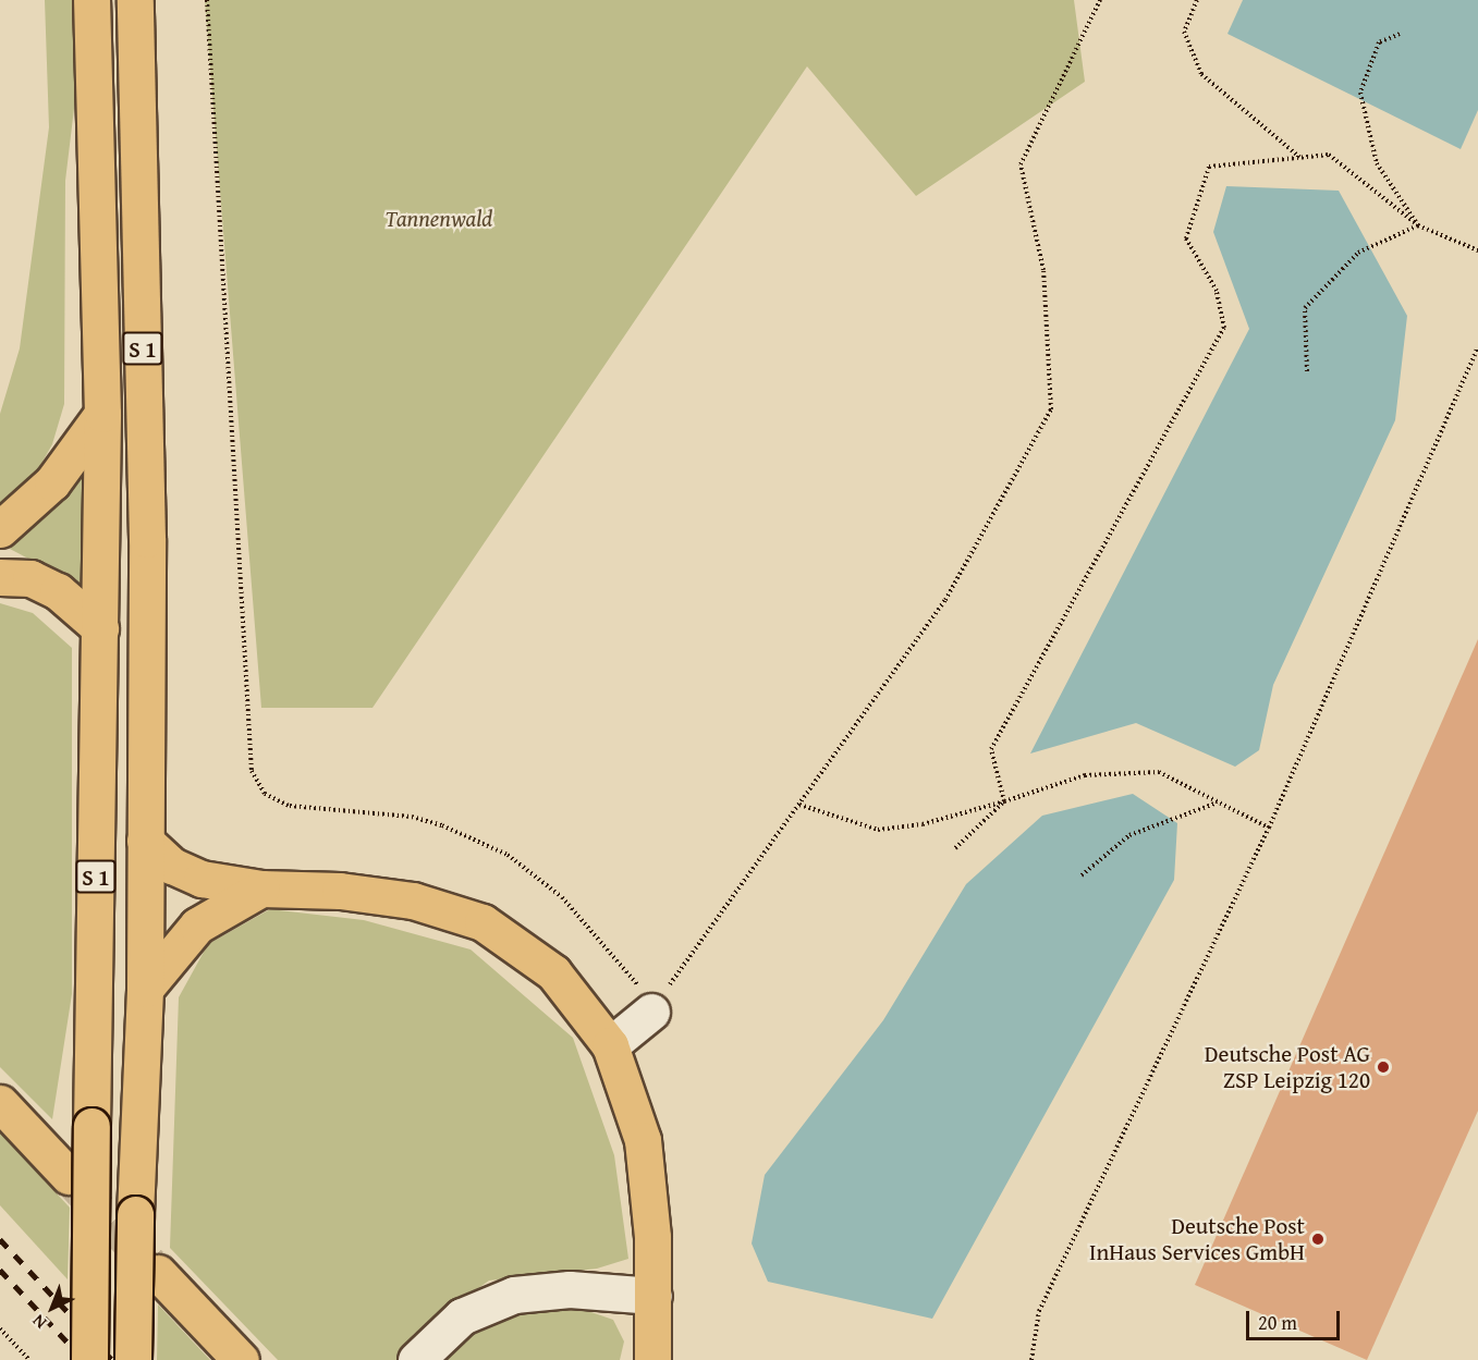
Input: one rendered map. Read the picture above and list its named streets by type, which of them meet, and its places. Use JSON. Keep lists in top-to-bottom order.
{
  "streets": {
    "main road": ["S 1"]
  },
  "parks": ["Tannenwald"],
  "places": ["Deutsche Post AG ZSP Leipzig 120", "Deutsche Post InHaus Services GmbH"],
  "scale_bar": "20 m",
  "north": "bottom left"
}
